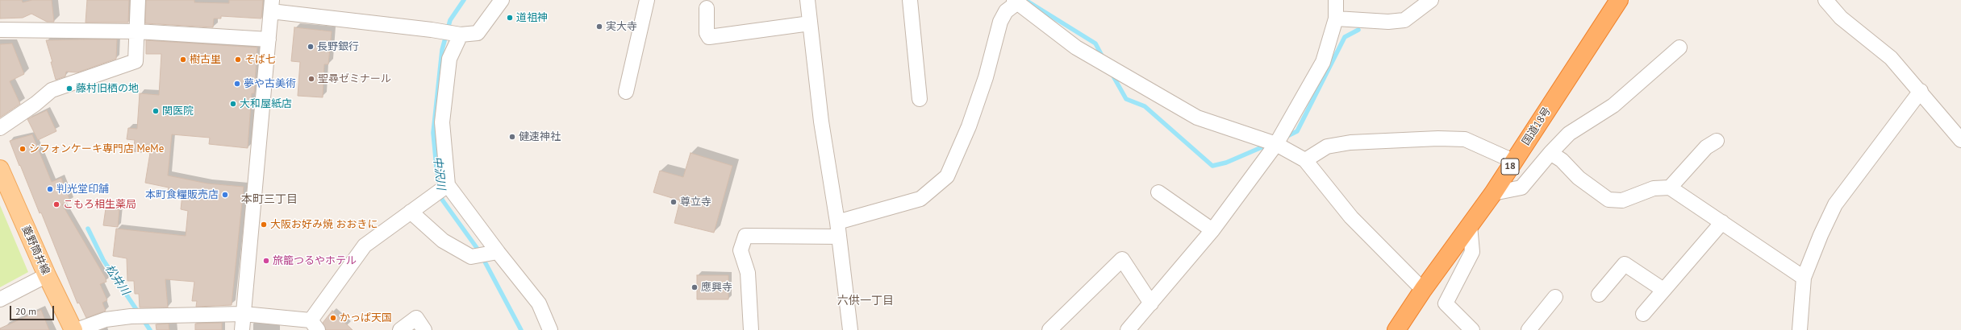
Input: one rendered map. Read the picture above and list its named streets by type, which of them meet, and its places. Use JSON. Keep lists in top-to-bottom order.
{
  "streets": {
    "highway": ["国道18号", "18"],
    "main road": ["菱野筒井線"]
  },
  "districts": ["本町三丁目", "六供一丁目"],
  "water": ["中沢川", "松井川"],
  "places": [
    "道祖神",
    "実大寺",
    "長野銀行",
    "樹古里",
    "そば七",
    "聖尋ゼミナール",
    "夢や古美術",
    "藤村旧栖の地",
    "大和屋紙店",
    "関医院",
    "健速神社",
    "シフォンケーキ専門店 MeMe",
    "判光堂印舗",
    "本町食糧販売店",
    "尊立寺",
    "こもろ相生薬局",
    "大阪お好み焼 おおきに",
    "旅籠つるやホテル",
    "應興寺",
    "かっぱ天国"
  ],
  "scale_bar": "20 m"
}
